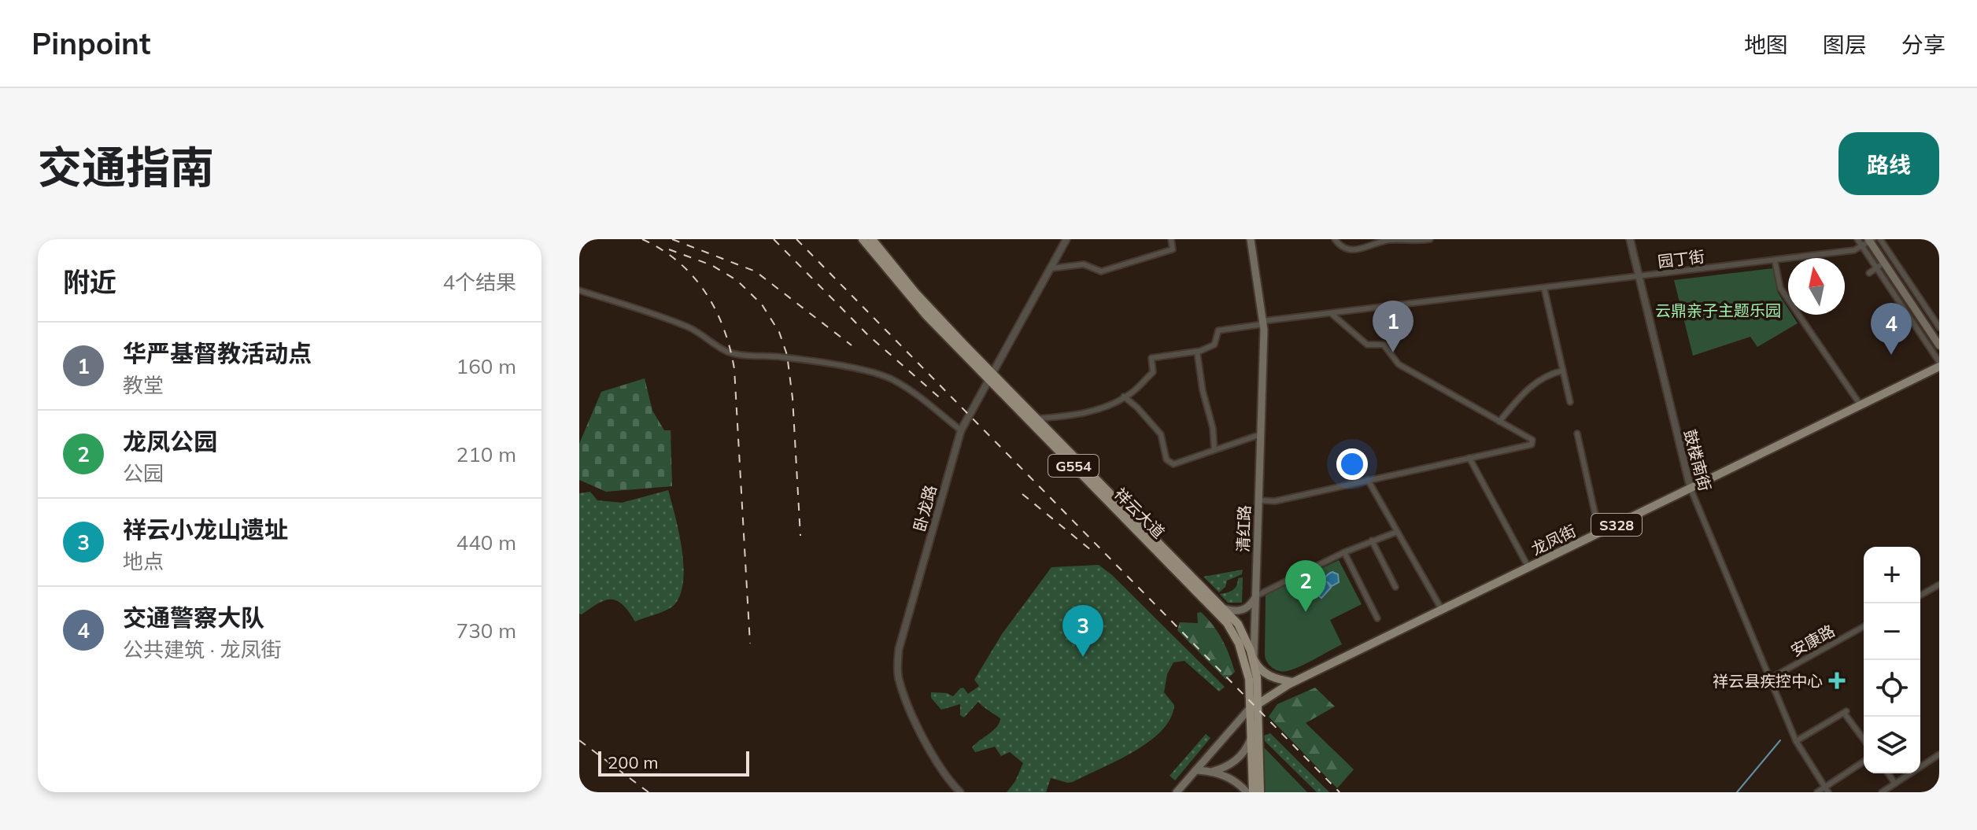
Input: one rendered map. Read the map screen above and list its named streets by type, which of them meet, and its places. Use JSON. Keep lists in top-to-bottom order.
{
  "streets": {
    "highway": ["G554", "祥云大道"],
    "main road": ["S328", "清红路", "龙凤街"],
    "street": [
      "园丁街",
      "鼓楼南街",
      "卧龙路",
      "安康路"
    ]
  },
  "crossings": [
    ["园丁街", "鼓楼南街"],
    ["园丁街", "清红路"],
    ["鼓楼南街", "龙凤街"],
    ["鼓楼南街", "安康路"],
    ["卧龙路", "祥云大道"],
    ["祥云大道", "清红路"],
    ["祥云大道", "龙凤街"],
    ["清红路", "龙凤街"]
  ],
  "parks": ["云鼎亲子主题乐园"],
  "places": {
    "health": ["祥云县疾控中心"]
  },
  "scale_bar": "200 m",
  "north": "top",
  "page": {
    "header": "Pinpoint",
    "nav": ["地图", "图层", "分享"],
    "title": "交通指南",
    "buttons": "路线",
    "heading": ["附近", "4个结果"],
    "pins": [
      "1",
      "4",
      "2",
      "3"
    ],
    "list": [
      {
        "mark": "1",
        "name": "华严基督教活动点",
        "note": "教堂",
        "value": "160 m"
      },
      {
        "mark": "2",
        "name": "龙凤公园",
        "note": "公园",
        "value": "210 m"
      },
      {
        "mark": "3",
        "name": "祥云小龙山遗址",
        "note": "地点",
        "value": "440 m"
      },
      {
        "mark": "4",
        "name": "交通警察大队",
        "note": "公共建筑 · 龙凤街",
        "value": "730 m"
      }
    ],
    "map_buttons": ["+", "−"],
    "scale": "200 m"
  }
}
